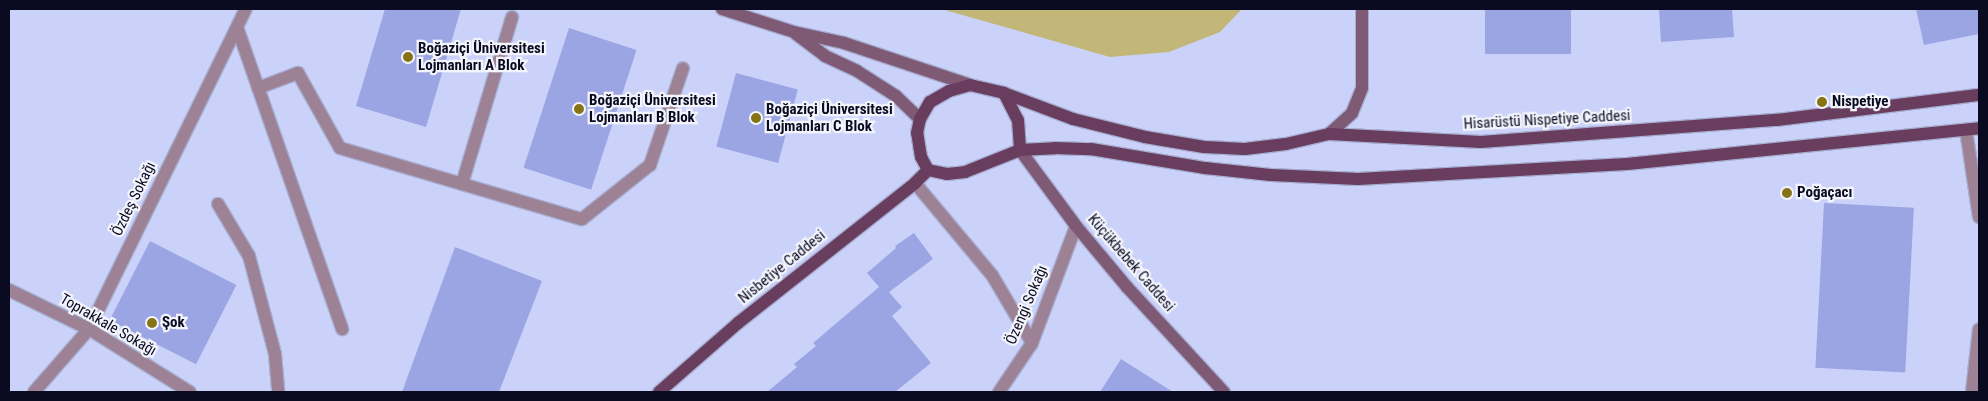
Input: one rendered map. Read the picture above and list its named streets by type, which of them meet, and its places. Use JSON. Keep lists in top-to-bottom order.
{
  "streets": {
    "main road": ["Hisarüstü Nispetiye Caddesi", "Nisbetiye Caddesi"],
    "street": [
      "Özdeş Sokağı",
      "Küçükbebek Caddesi",
      "Özengi Sokağı",
      "Toprakkale Sokağı"
    ]
  },
  "crossings": [
    ["Hisarüstü Nispetiye Caddesi", "Küçükbebek Caddesi"],
    ["Hisarüstü Nispetiye Caddesi", "Nisbetiye Caddesi"],
    ["Özdeş Sokağı", "Toprakkale Sokağı"],
    ["Küçükbebek Caddesi", "Nisbetiye Caddesi"],
    ["Küçükbebek Caddesi", "Özengi Sokağı"]
  ],
  "places": [
    "Boğaziçi Üniversitesi Lojmanları A Blok",
    "Nispetiye",
    "Boğaziçi Üniversitesi Lojmanları B Blok",
    "Boğaziçi Üniversitesi Lojmanları C Blok",
    "Poğaçacı",
    "Şok"
  ]
}
